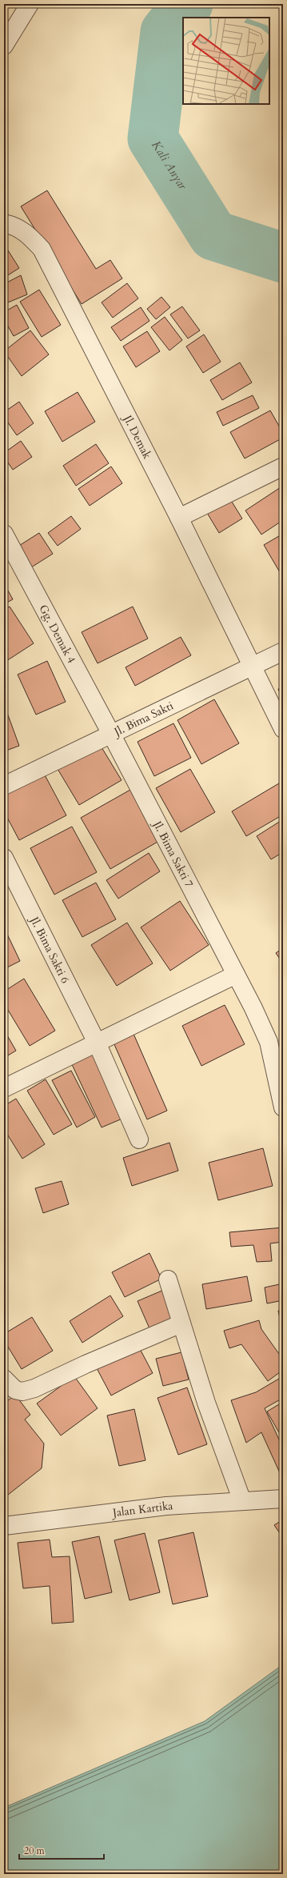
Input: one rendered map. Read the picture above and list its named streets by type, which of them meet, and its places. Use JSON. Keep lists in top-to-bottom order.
{
  "streets": {
    "street": [
      "Jl. Demak",
      "Gg. Demak 4",
      "Jl. Bima Sakti",
      "Jl. Bima Sakti 7",
      "Jl. Bima Sakti 6",
      "Jalan Kartika"
    ]
  },
  "crossings": [
    ["Jl. Demak", "Jl. Bima Sakti"],
    ["Gg. Demak 4", "Jl. Bima Sakti"],
    ["Gg. Demak 4", "Jl. Bima Sakti 7"],
    ["Jl. Bima Sakti", "Jl. Bima Sakti 7"]
  ],
  "water": ["Kali Anyar"],
  "scale_bar": "20 m"
}
